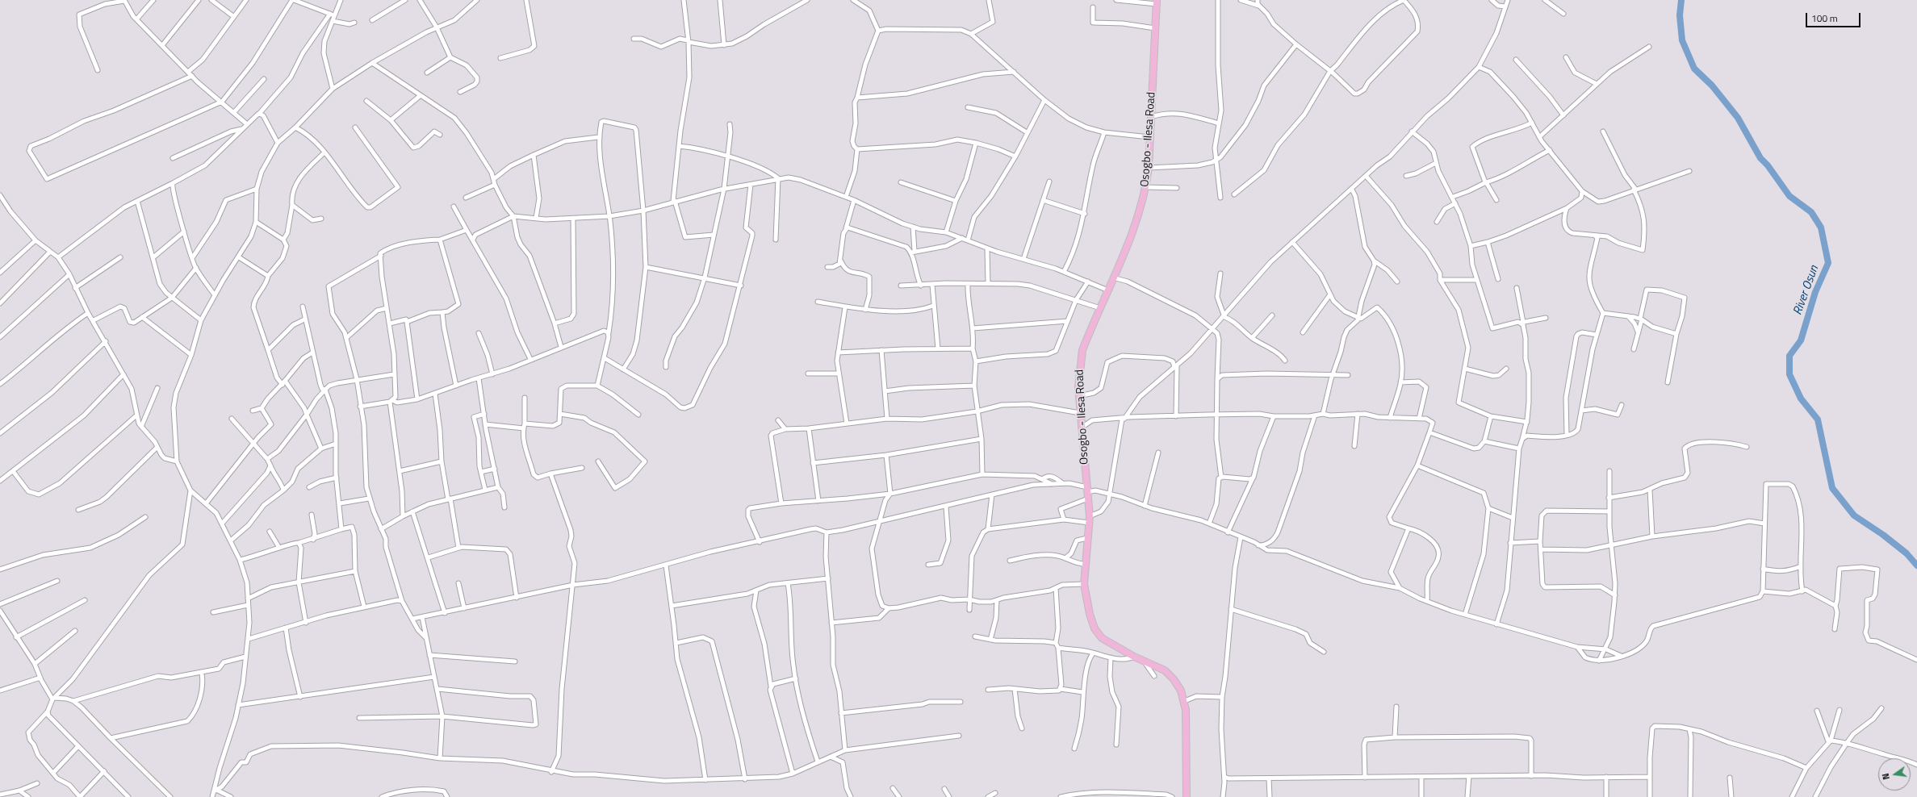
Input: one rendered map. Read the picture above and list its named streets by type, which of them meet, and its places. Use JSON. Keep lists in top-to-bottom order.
{
  "streets": {
    "main road": ["Osogbo - Ilesa Road"]
  },
  "water": ["River Osun"],
  "scale_bar": "100 m",
  "north": "left"
}
